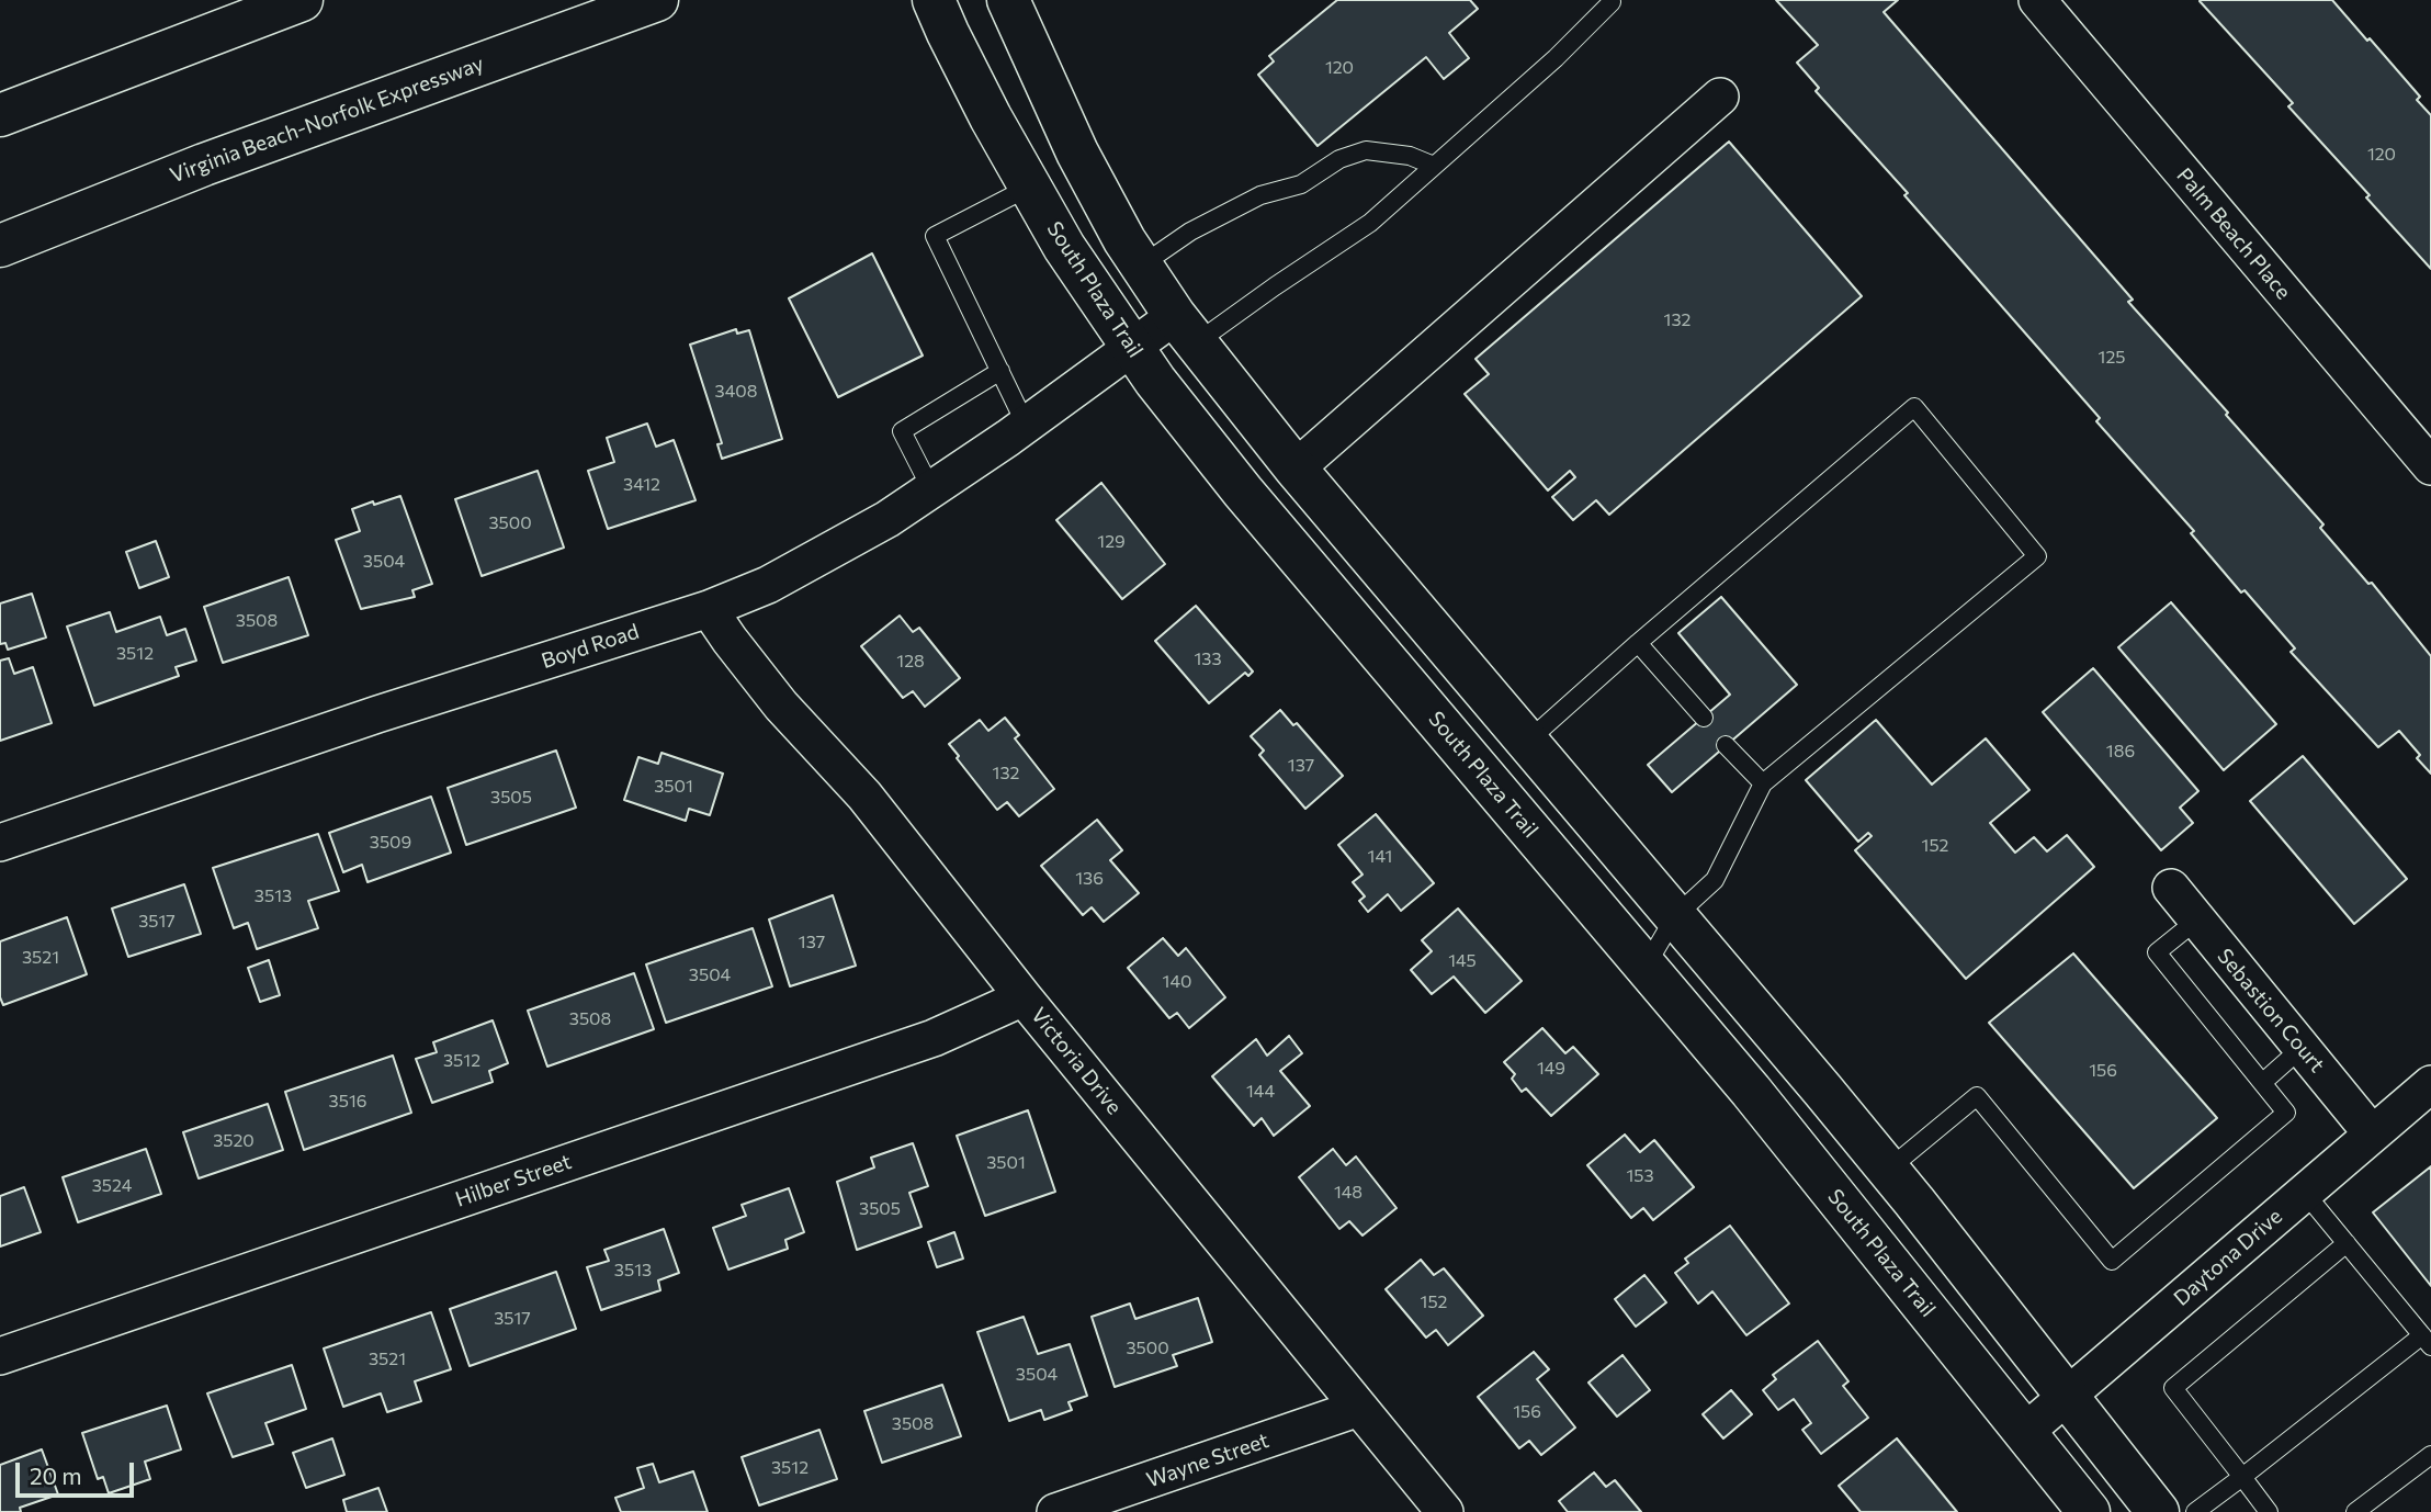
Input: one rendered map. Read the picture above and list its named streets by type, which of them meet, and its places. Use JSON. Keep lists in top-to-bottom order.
{
  "streets": {
    "main road": ["Virginia Beach-Norfolk Expressway", "South Plaza Trail"],
    "street": [
      "Palm Beach Place",
      "Boyd Road",
      "Sebastion Court",
      "Victoria Drive",
      "Hilber Street",
      "Daytona Drive",
      "Wayne Street"
    ]
  },
  "crossings": [
    ["South Plaza Trail", "Boyd Road"],
    ["South Plaza Trail", "Daytona Drive"],
    ["Boyd Road", "Victoria Drive"],
    ["Sebastion Court", "Daytona Drive"],
    ["Victoria Drive", "Hilber Street"],
    ["Victoria Drive", "Wayne Street"]
  ],
  "house_numbers": [
    "120",
    "120",
    "132",
    "125",
    "3408",
    "3412",
    "3500",
    "129",
    "3504",
    "3508",
    "3512",
    "133",
    "128",
    "186",
    "137",
    "132",
    "3501",
    "3505",
    "3509",
    "152",
    "141",
    "136",
    "3513",
    "3517",
    "137",
    "3521",
    "145",
    "3504",
    "140",
    "3508",
    "3512",
    "149",
    "156",
    "144",
    "3516",
    "3520",
    "3501",
    "153",
    "3524",
    "148",
    "3505",
    "3513",
    "152",
    "3517",
    "3500",
    "3521",
    "3504",
    "156",
    "3508",
    "3512"
  ],
  "scale_bar": "20 m"
}
